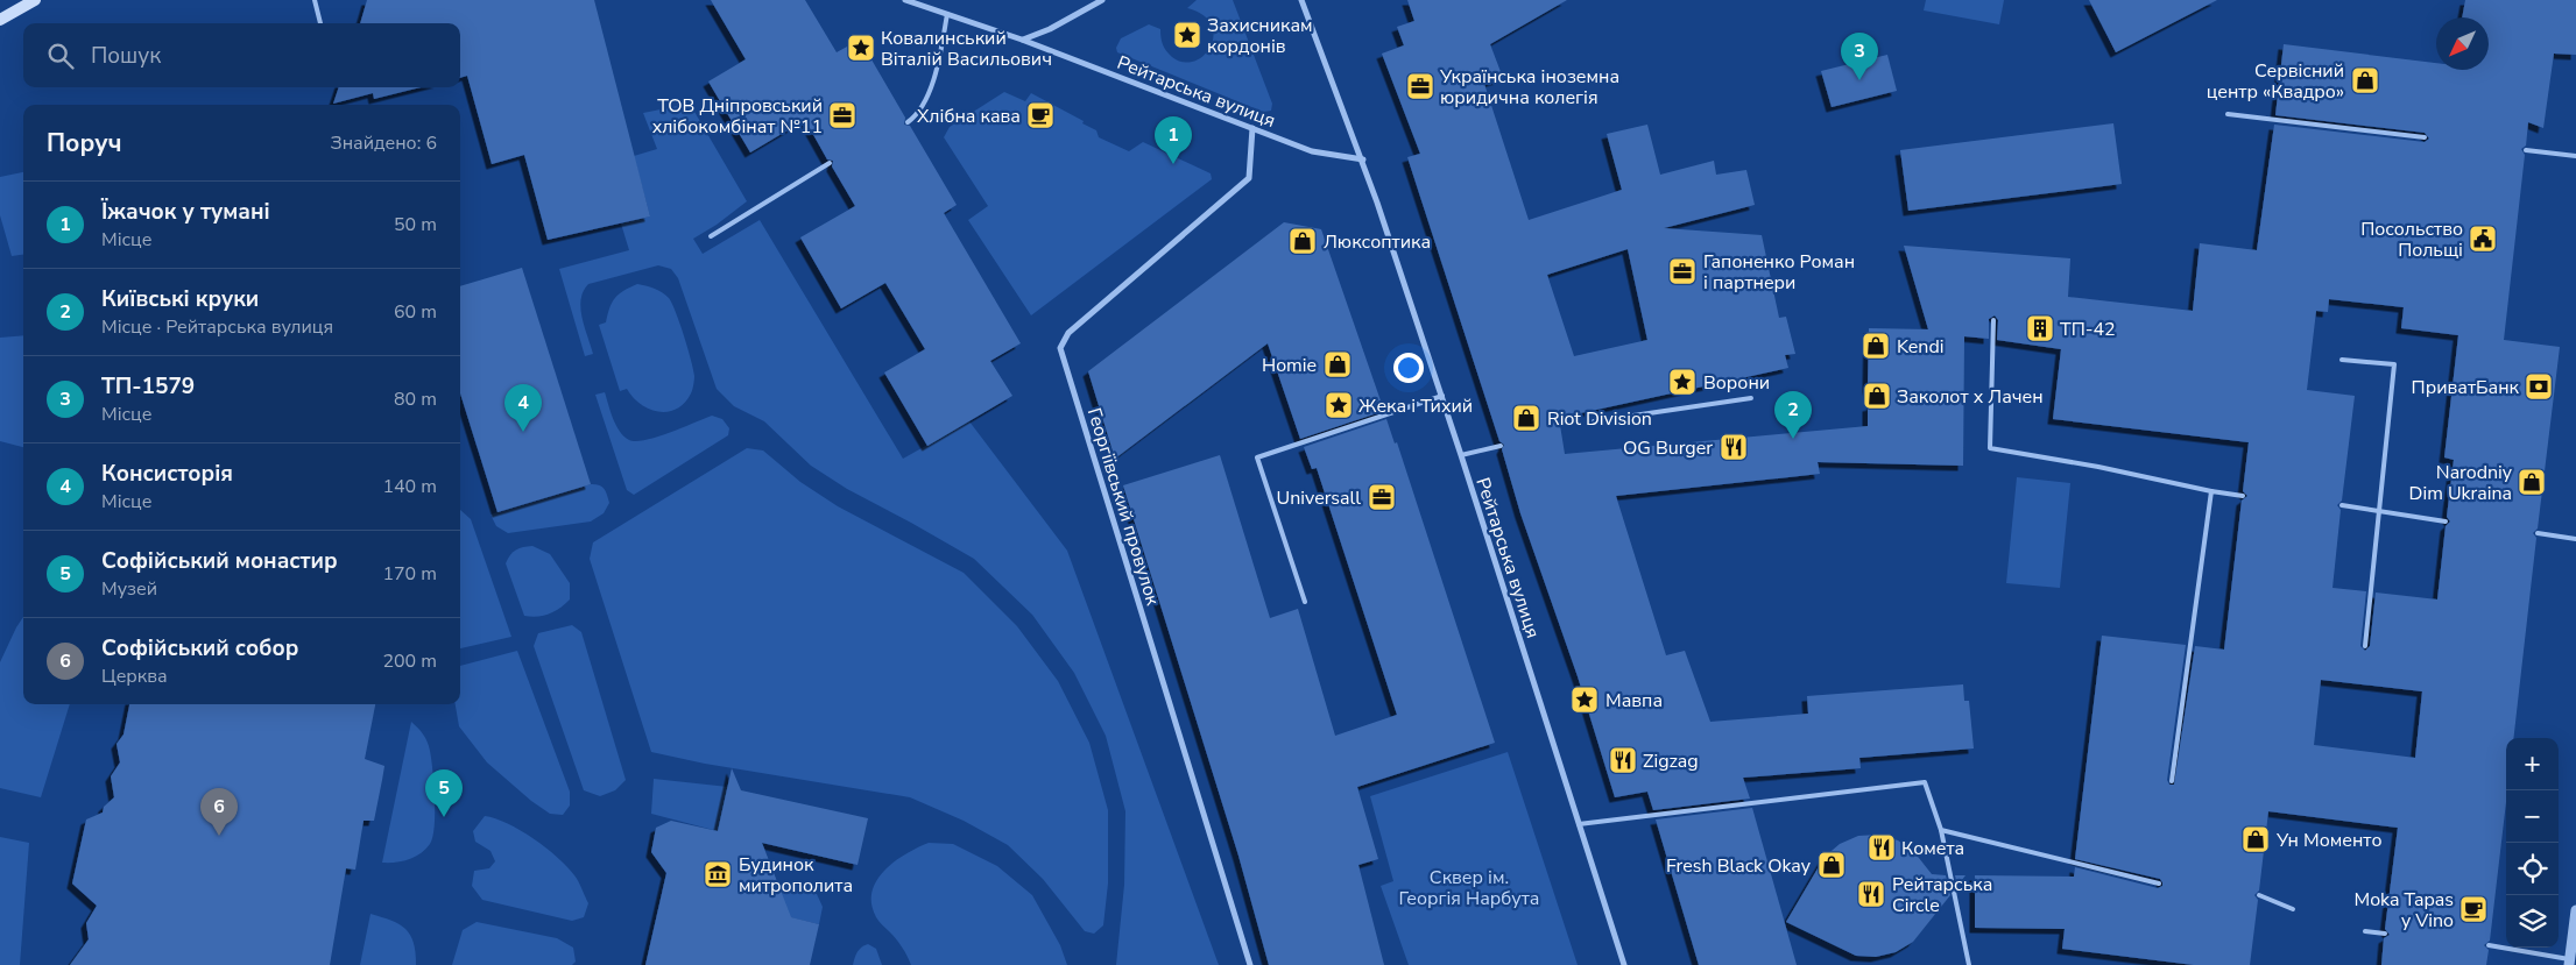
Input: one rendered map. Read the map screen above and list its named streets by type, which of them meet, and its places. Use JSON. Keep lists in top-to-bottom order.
{
  "streets": {
    "street": ["Рейтарська вулиця", "Георгіївський провулок"]
  },
  "crossings": [
    ["Рейтарська вулиця", "Георгіївський провулок"]
  ],
  "parks": ["Сквер ім. Георгія Нарбута"],
  "places": {
    "place": [
      "Захисникам кордонів",
      "Ковалинський Віталій Васильович",
      "Ворони",
      "Жека і Тихий",
      "Мавпа"
    ],
    "shop": [
      "Сервісний центр «Квадро»",
      "Люксоптика",
      "Kendi",
      "Homie",
      "Заколот х Лачен",
      "Riot Division",
      "Narodniy Dim Ukraina",
      "Ун Моменто",
      "Fresh Black Okay"
    ],
    "office": [
      "Українська іноземна юридична колегія",
      "ТОВ Дніпровський хлібокомбінат №11",
      "Гапоненко Роман і партнери",
      "Universall"
    ],
    "cafe": ["Хлібна кава", "Moka Tapas y Vino"],
    "public building": ["Посольство Польщі"],
    "building": ["ТП-42"],
    "bank": ["ПриватБанк"],
    "restaurant": [
      "OG Burger",
      "Zigzag",
      "Комета",
      "Рейтарська Circle"
    ],
    "museum": ["Будинок митрополита"]
  },
  "north": "bottom left",
  "page": {
    "search": "Пошук",
    "pins": [
      "3",
      "1",
      "4",
      "2",
      "5",
      "6"
    ],
    "heading": ["Поруч", "Знайдено: 6"],
    "list": [
      {
        "mark": "1",
        "name": "Їжачок у тумані",
        "note": "Місце",
        "value": "50 m"
      },
      {
        "mark": "2",
        "name": "Київські круки",
        "note": "Місце · Рейтарська вулиця",
        "value": "60 m"
      },
      {
        "mark": "3",
        "name": "ТП-1579",
        "note": "Місце",
        "value": "80 m"
      },
      {
        "mark": "4",
        "name": "Консисторія",
        "note": "Місце",
        "value": "140 m"
      },
      {
        "mark": "5",
        "name": "Софійський монастир",
        "note": "Музей",
        "value": "170 m"
      },
      {
        "mark": "6",
        "name": "Софійський собор",
        "note": "Церква",
        "value": "200 m"
      }
    ],
    "map_buttons": ["+", "−"]
  }
}
